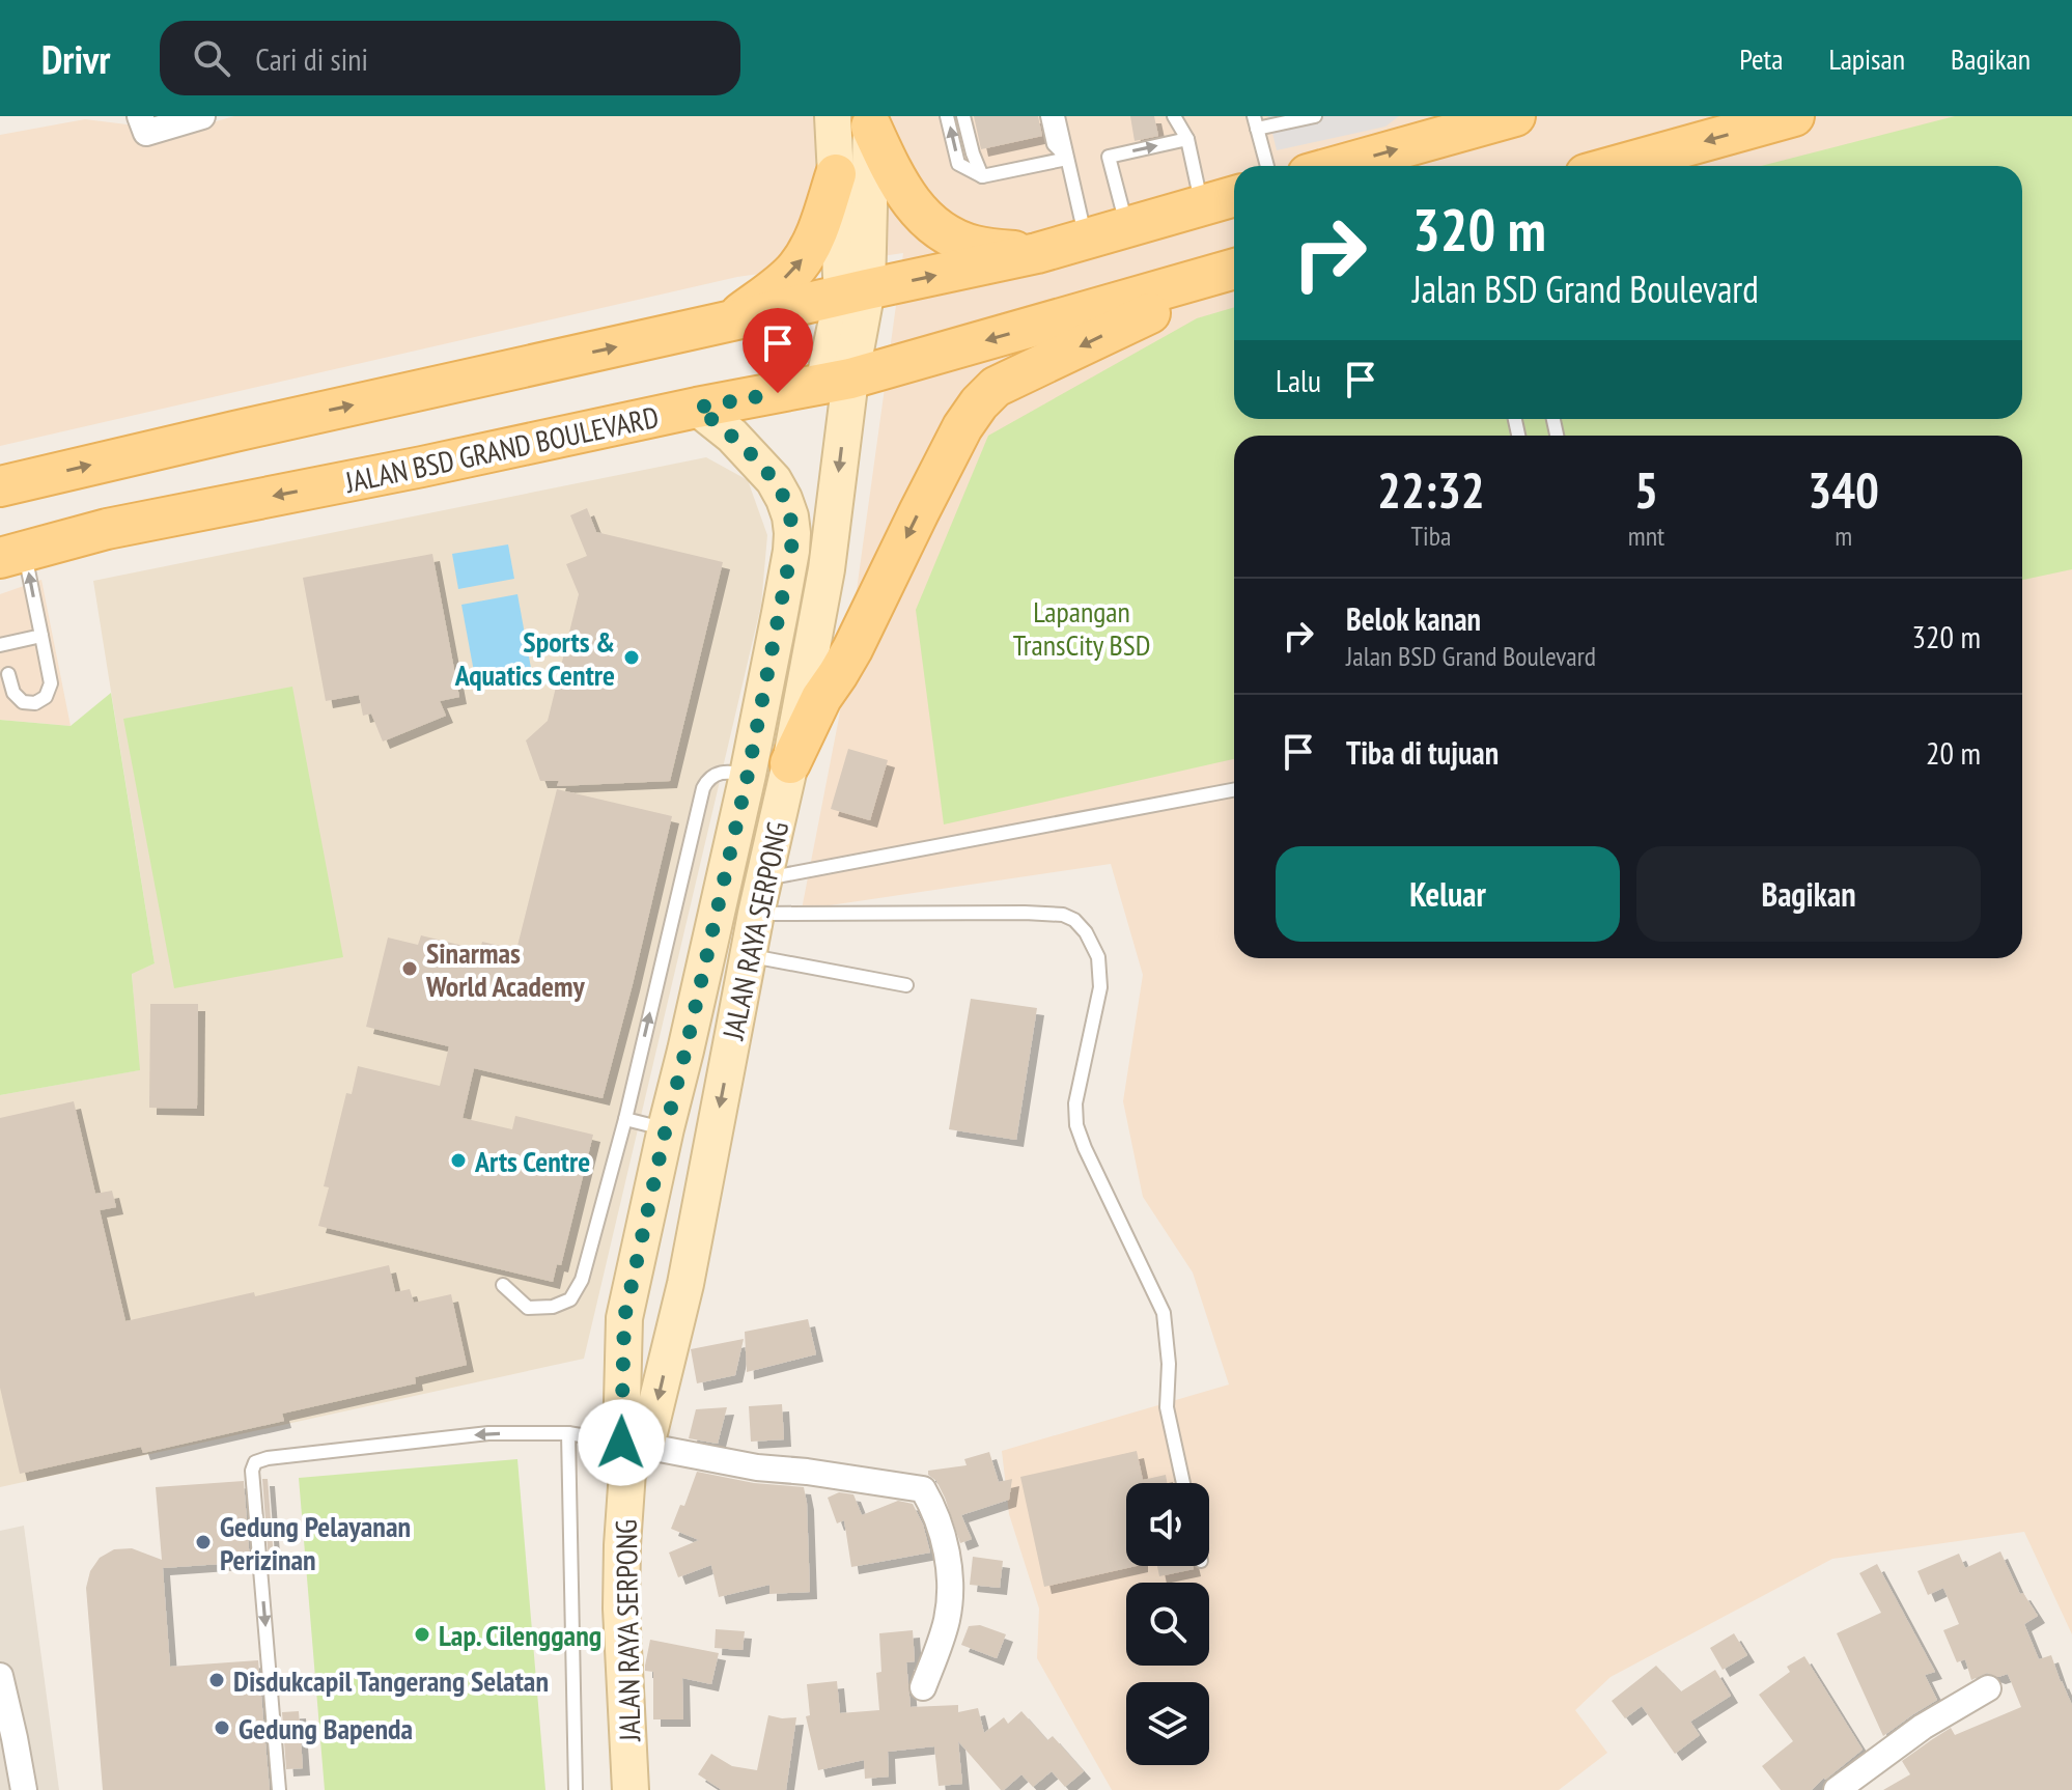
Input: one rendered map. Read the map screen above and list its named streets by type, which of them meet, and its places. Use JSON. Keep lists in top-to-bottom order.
{
  "streets": {
    "main road": ["JALAN BSD GRAND BOULEVARD", "JALAN RAYA SERPONG"]
  },
  "crossings": [
    ["JALAN BSD GRAND BOULEVARD", "JALAN RAYA SERPONG"]
  ],
  "parks": ["Lapangan TransCity BSD"],
  "places": [
    "Sports & Aquatics Centre",
    "Sinarmas World Academy",
    "Arts Centre",
    "Gedung Pelayanan Perizinan",
    "Lap. Cilenggang",
    "Disdukcapil Tangerang Selatan",
    "Gedung Bapenda"
  ],
  "page": {
    "header": "Drivr",
    "search": "Cari di sini",
    "nav": ["Peta", "Lapisan", "Bagikan"],
    "turn": ["320 m", "Jalan BSD Grand Boulevard"],
    "then": "Lalu",
    "eta": [
      "22:32",
      "Tiba",
      "5",
      "mnt",
      "340",
      "m"
    ],
    "list": [
      {
        "name": "Belok kanan",
        "note": "Jalan BSD Grand Boulevard",
        "value": "320 m"
      },
      {
        "name": "Tiba di tujuan",
        "value": "20 m"
      }
    ],
    "buttons": ["Keluar", "Bagikan"]
  }
}
